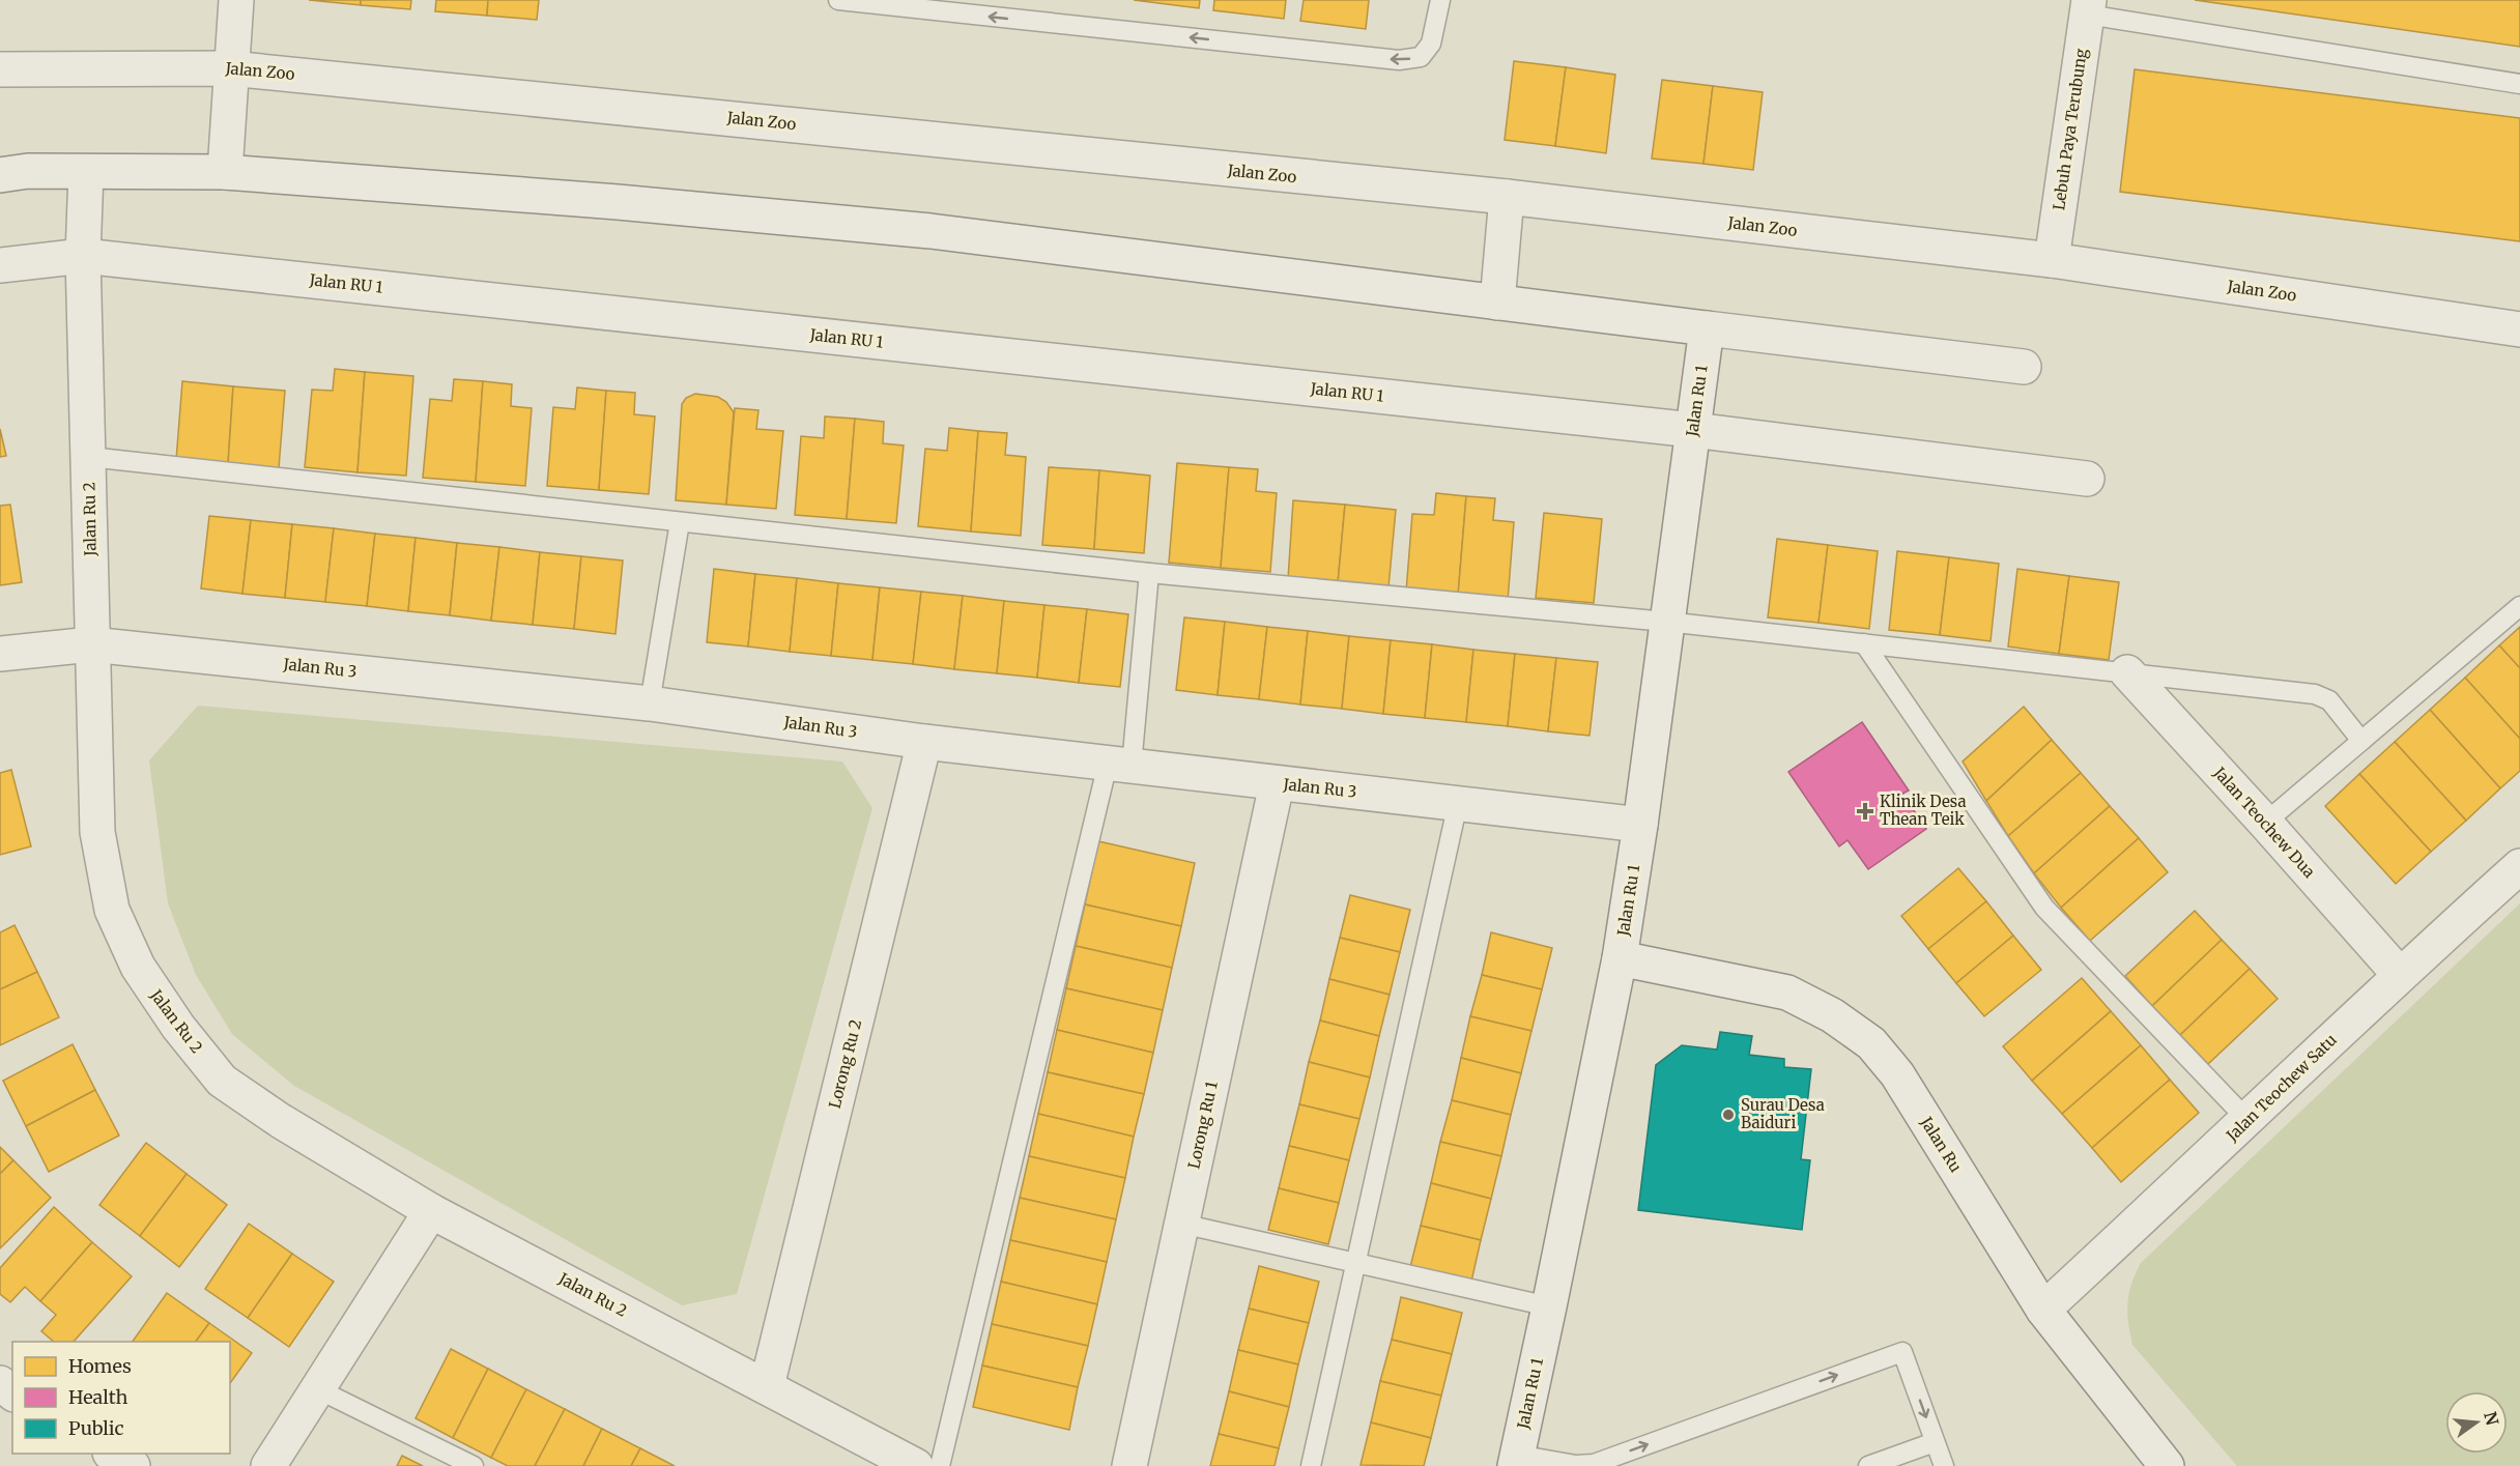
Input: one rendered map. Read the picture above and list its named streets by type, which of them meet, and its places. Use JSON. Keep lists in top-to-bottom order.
{
  "streets": {
    "street": [
      "Jalan Zoo",
      "Lebuh Paya Terubung",
      "Jalan RU 1",
      "Jalan Ru 1",
      "Jalan Ru 2",
      "Jalan Ru 3",
      "Jalan Teochew Dua",
      "Lorong Ru 2",
      "Jalan Teochew Satu",
      "Lorong Ru 1",
      "Jalan Ru"
    ]
  },
  "crossings": [
    ["Jalan Zoo", "Lebuh Paya Terubung"],
    ["Jalan RU 1", "Jalan Ru 1"],
    ["Jalan RU 1", "Jalan Ru 2"],
    ["Jalan Ru 1", "Jalan Ru 3"],
    ["Jalan Ru 1", "Jalan Ru"],
    ["Jalan Ru 2", "Jalan Ru 3"],
    ["Jalan Ru 2", "Lorong Ru 2"],
    ["Jalan Ru 3", "Lorong Ru 2"],
    ["Jalan Ru 3", "Lorong Ru 1"],
    ["Jalan Teochew Dua", "Jalan Teochew Satu"],
    ["Jalan Teochew Satu", "Jalan Ru"]
  ],
  "places": {
    "health": ["Klinik Desa Thean Teik"],
    "other": ["Surau Desa Baiduri"]
  },
  "legend": ["Homes", "Health", "Public"],
  "north": "right"
}
